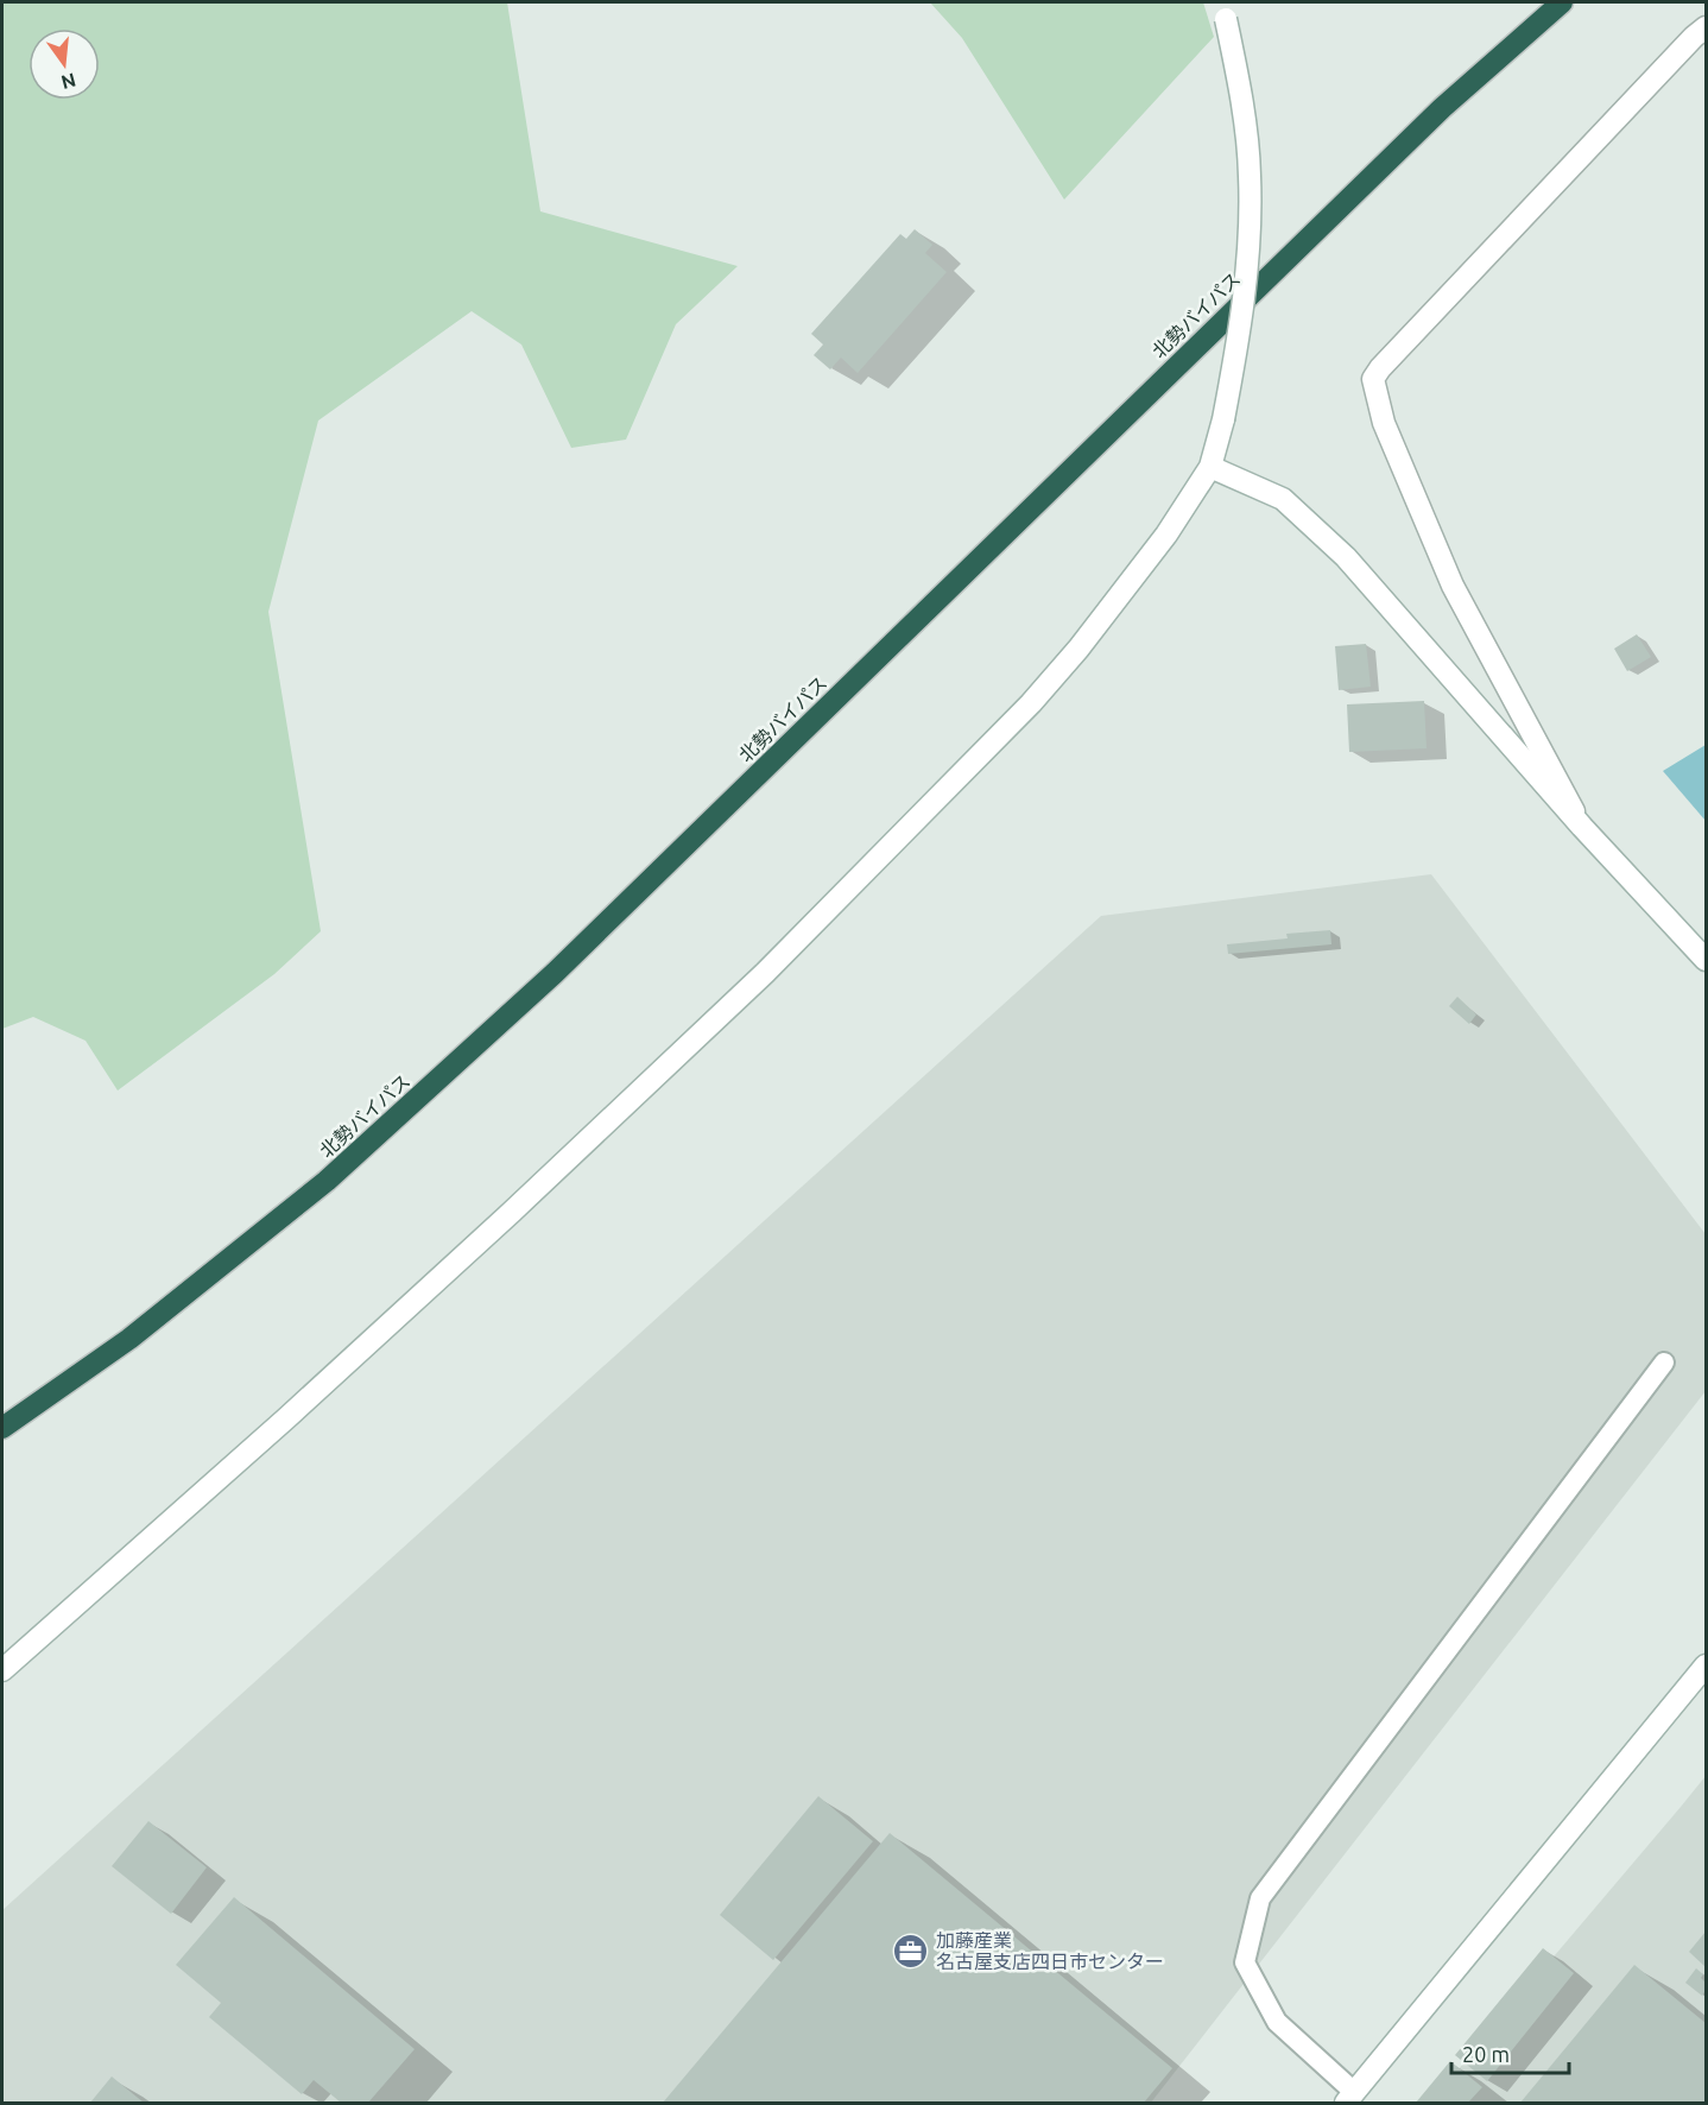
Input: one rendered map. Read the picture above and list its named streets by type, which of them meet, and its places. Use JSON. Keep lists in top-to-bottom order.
{
  "streets": {
    "highway": ["北勢バイパス"]
  },
  "places": {
    "office": ["加藤産業 名古屋支店四日市センター"]
  },
  "scale_bar": "20 m",
  "north": "bottom"
}
